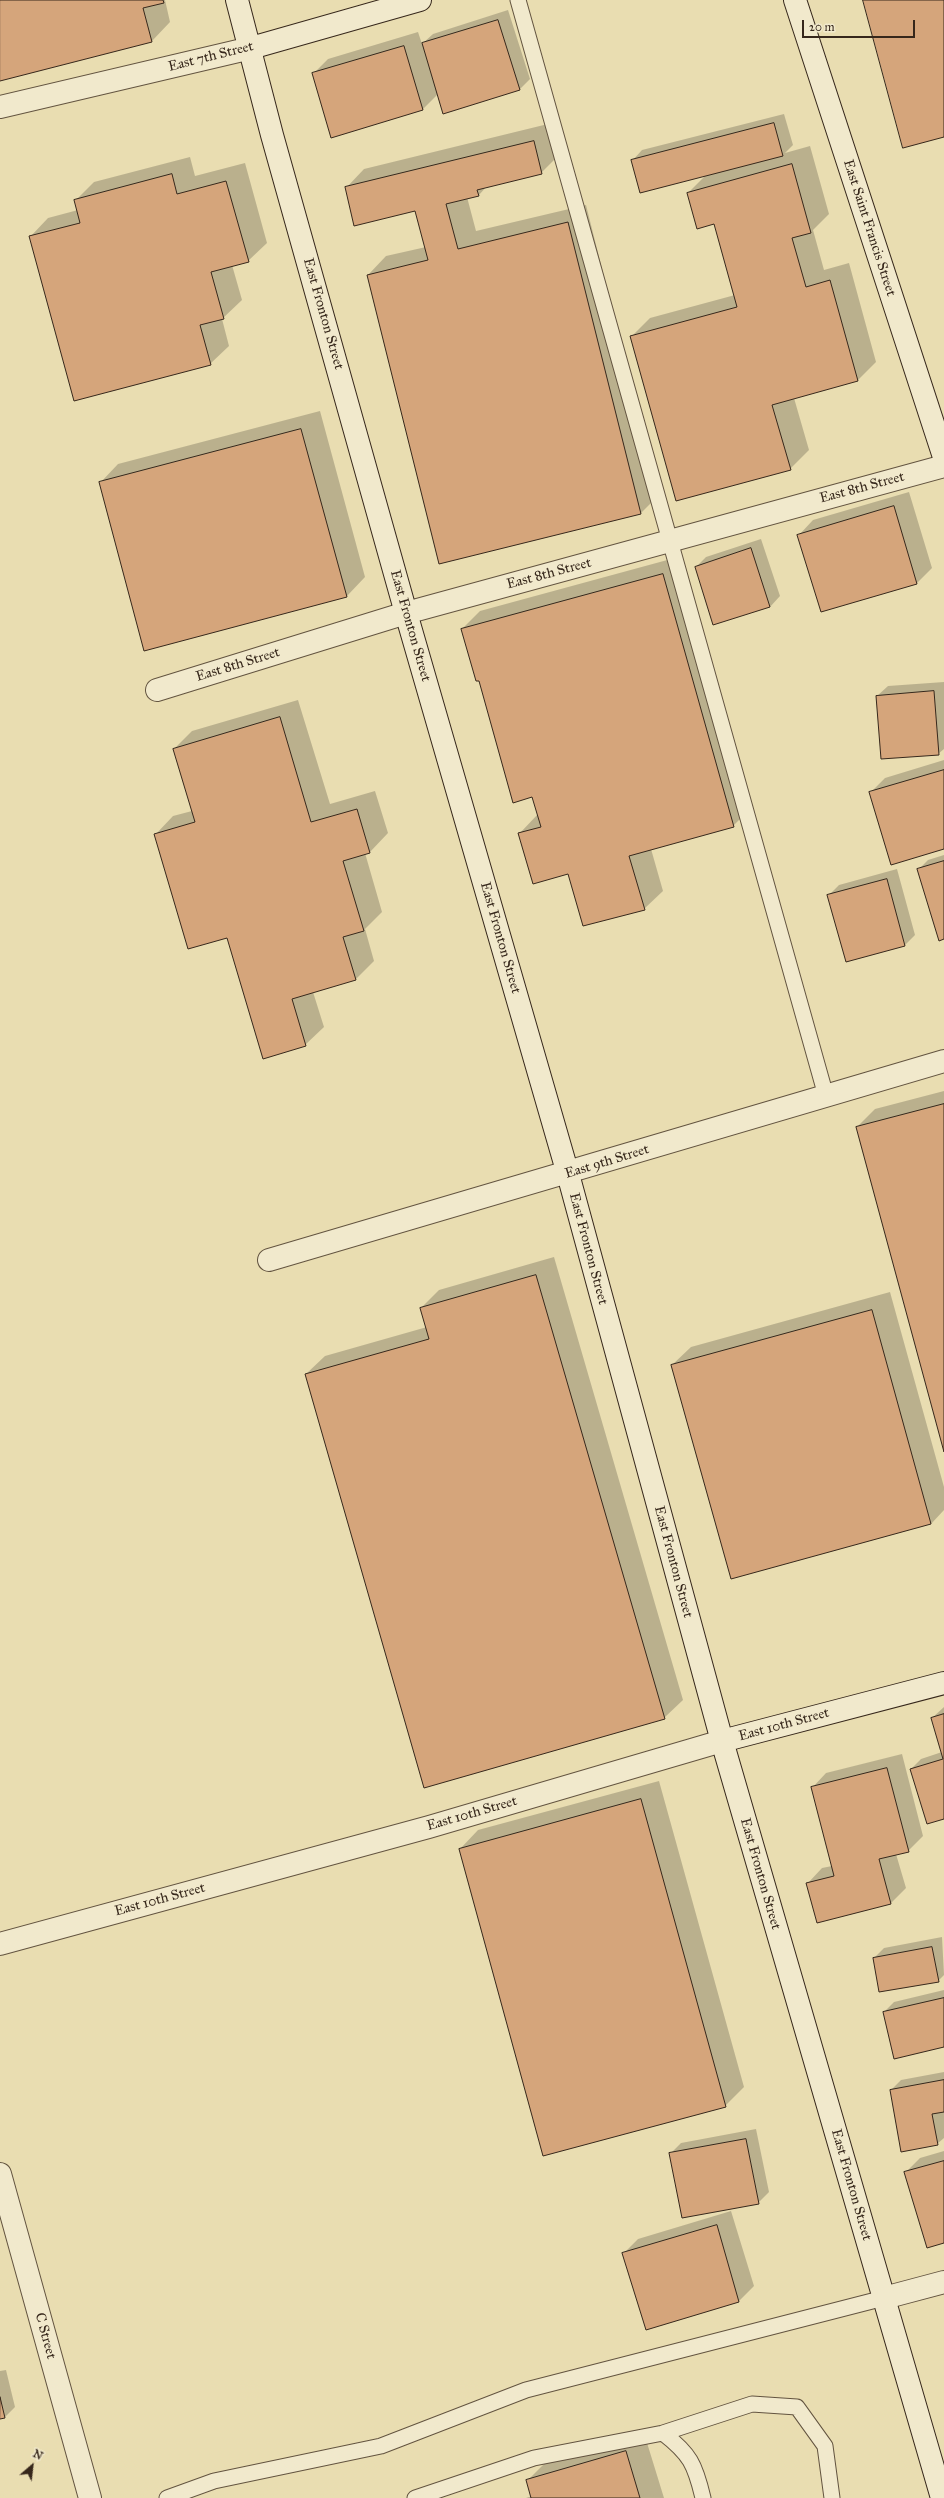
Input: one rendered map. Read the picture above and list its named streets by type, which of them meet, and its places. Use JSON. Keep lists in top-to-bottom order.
{
  "streets": {
    "street": [
      "East 7th Street",
      "East Saint Francis Street",
      "East Fronton Street",
      "East 8th Street",
      "East 9th Street",
      "East 10th Street",
      "C Street"
    ]
  },
  "crossings": [
    ["East 7th Street", "East Fronton Street"],
    ["East Fronton Street", "East 8th Street"],
    ["East Fronton Street", "East 9th Street"],
    ["East Fronton Street", "East 10th Street"]
  ],
  "scale_bar": "20 m",
  "north": "top right"
}
